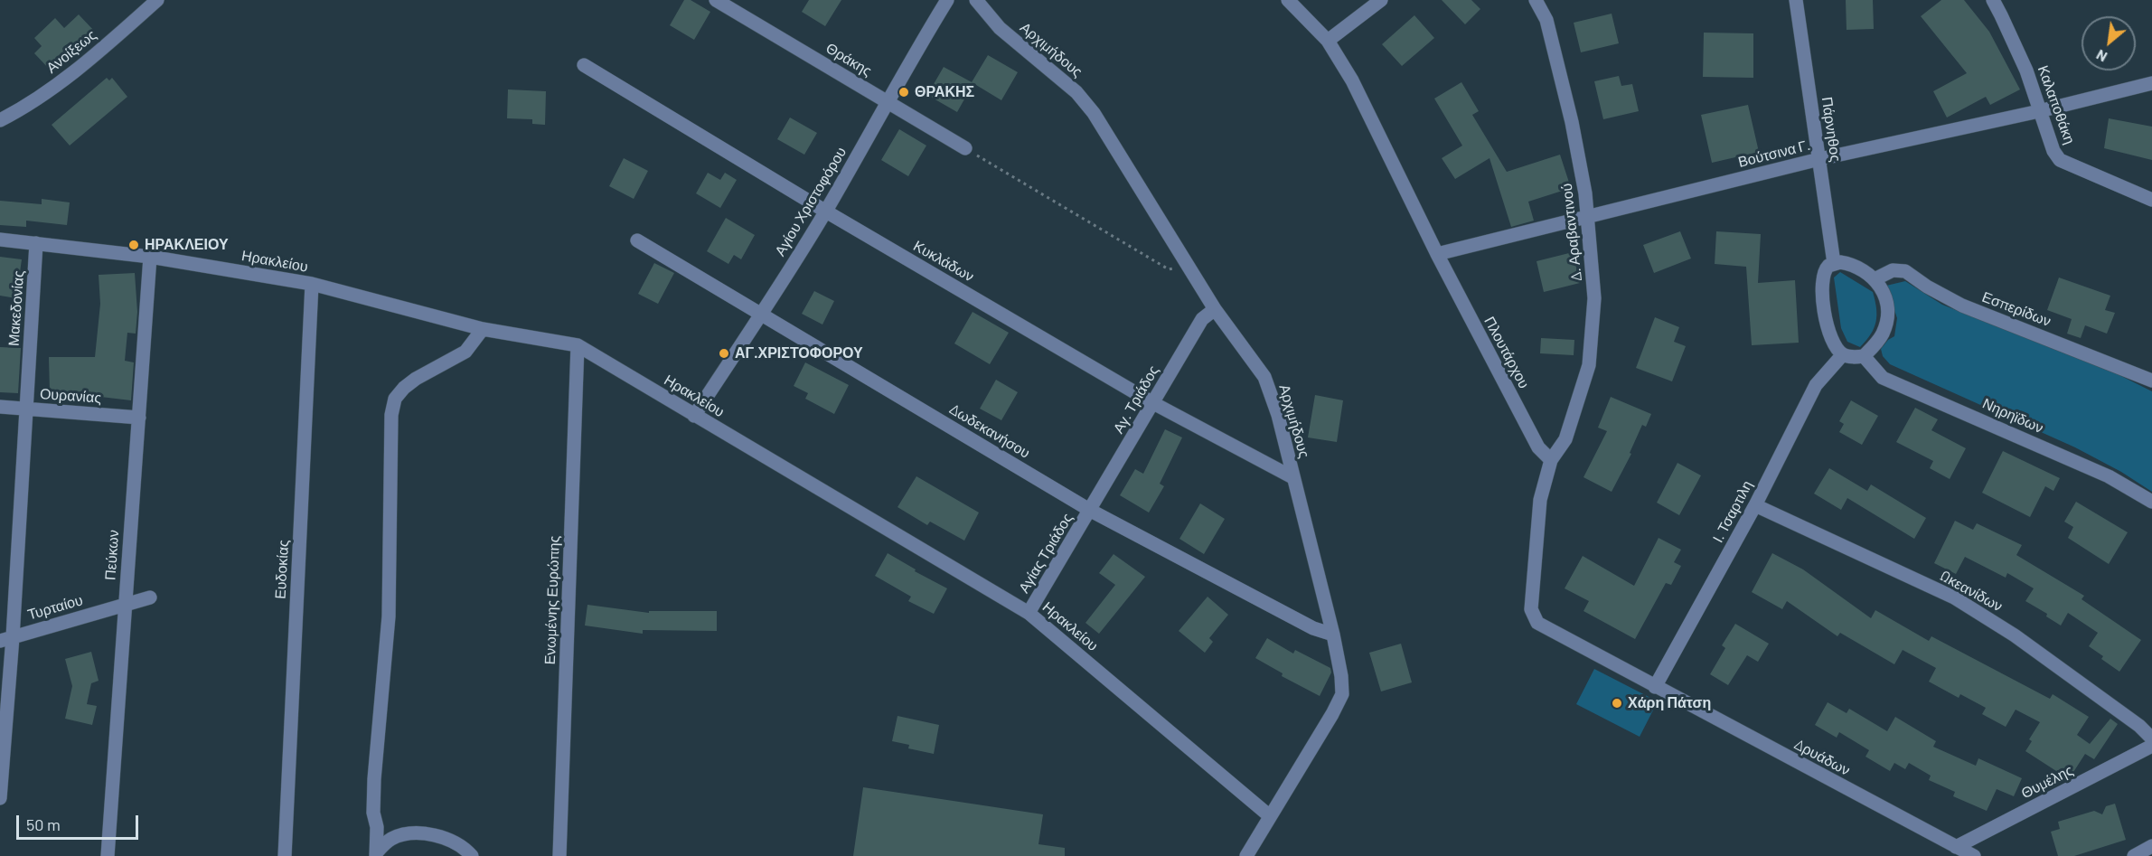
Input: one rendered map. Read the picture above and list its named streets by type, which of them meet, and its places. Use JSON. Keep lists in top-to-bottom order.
{
  "streets": {
    "street": [
      "Αρχιμήδους",
      "Ανοίξεως",
      "Θράκης",
      "Καλαποθάκη",
      "Πάρνηθος",
      "Βούτσινα Γ.",
      "Αγίου Χριστοφόρου",
      "Δ. Αραβαντινού",
      "Ηρακλείου",
      "Κυκλάδων",
      "Μακεδονίας",
      "Εσπερίδων",
      "Πλουτάρχου",
      "Ουρανίας",
      "Αγ. Τριάδος",
      "Νηρηϊδων",
      "Δωδεκανήσου",
      "Ι. Τσαρτιλη",
      "Αγίας Τριάδος",
      "Πεύκων",
      "Ευδοκίας",
      "Ωκεανίδων",
      "Ενωμένης Ευρώπης",
      "Τυρταίου",
      "Δρυάδων",
      "Θυμέλης"
    ]
  },
  "crossings": [
    ["Αρχιμήδους", "Ηρακλείου"],
    ["Αρχιμήδους", "Κυκλάδων"],
    ["Αρχιμήδους", "Αγ. Τριάδος"],
    ["Αρχιμήδους", "Δωδεκανήσου"],
    ["Θράκης", "Αγίου Χριστοφόρου"],
    ["Καλαποθάκη", "Βούτσινα Γ."],
    ["Πάρνηθος", "Βούτσινα Γ."],
    ["Πάρνηθος", "Εσπερίδων"],
    ["Πάρνηθος", "Νηρηϊδων"],
    ["Πάρνηθος", "Ι. Τσαρτιλη"],
    ["Βούτσινα Γ.", "Δ. Αραβαντινού"],
    ["Βούτσινα Γ.", "Πλουτάρχου"],
    ["Αγίου Χριστοφόρου", "Ηρακλείου"],
    ["Αγίου Χριστοφόρου", "Κυκλάδων"],
    ["Αγίου Χριστοφόρου", "Δωδεκανήσου"],
    ["Δ. Αραβαντινού", "Πλουτάρχου"],
    ["Ηρακλείου", "Μακεδονίας"],
    ["Ηρακλείου", "Αγίας Τριάδος"],
    ["Ηρακλείου", "Πεύκων"],
    ["Ηρακλείου", "Ευδοκίας"],
    ["Ηρακλείου", "Ενωμένης Ευρώπης"],
    ["Κυκλάδων", "Αγ. Τριάδος"],
    ["Μακεδονίας", "Ουρανίας"],
    ["Μακεδονίας", "Τυρταίου"],
    ["Εσπερίδων", "Νηρηϊδων"],
    ["Εσπερίδων", "Ι. Τσαρτιλη"],
    ["Ουρανίας", "Πεύκων"],
    ["Αγ. Τριάδος", "Δωδεκανήσου"],
    ["Αγ. Τριάδος", "Αγίας Τριάδος"],
    ["Νηρηϊδων", "Ι. Τσαρτιλη"],
    ["Δωδεκανήσου", "Αγίας Τριάδος"],
    ["Ι. Τσαρτιλη", "Ωκεανίδων"],
    ["Ι. Τσαρτιλη", "Δρυάδων"],
    ["Πεύκων", "Τυρταίου"],
    ["Δρυάδων", "Θυμέλης"]
  ],
  "places": [
    "ΘΡΑΚΗΣ",
    "ΗΡΑΚΛΕΙΟΥ",
    "ΑΓ.ΧΡΙΣΤΟΦΟΡΟΥ",
    "Χάρη Πάτση"
  ],
  "scale_bar": "50 m",
  "north": "bottom left"
}
